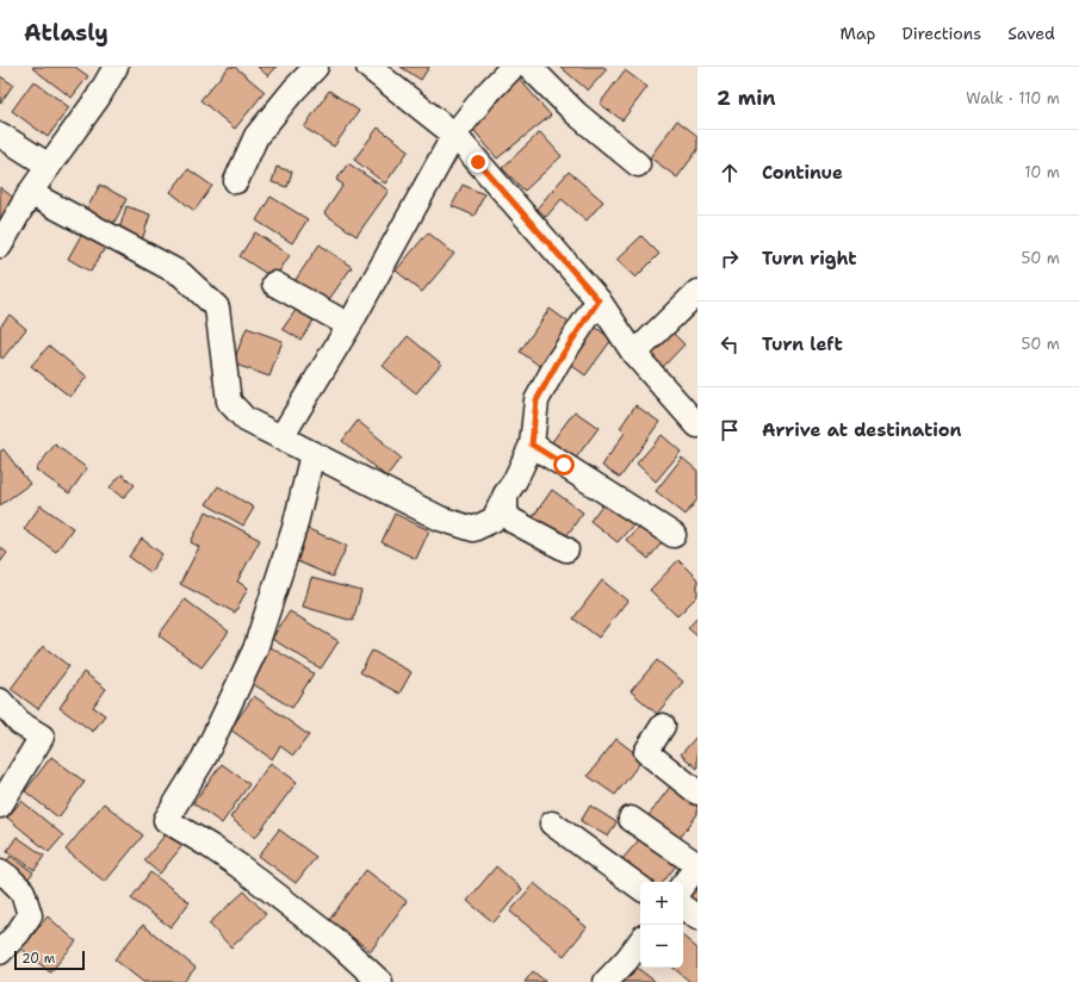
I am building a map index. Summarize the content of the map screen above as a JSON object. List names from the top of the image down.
{
  "scale_bar": "20 m",
  "page": {
    "header": "Atlasly",
    "nav": ["Map", "Directions", "Saved"],
    "heading": ["2 min", "Walk · 110 m"],
    "list": [
      ["Continue", "10 m"],
      ["Turn right", "50 m"],
      ["Turn left", "50 m"],
      "Arrive at destination"
    ],
    "map_buttons": ["+", "−"],
    "scale": "20 m"
  }
}
